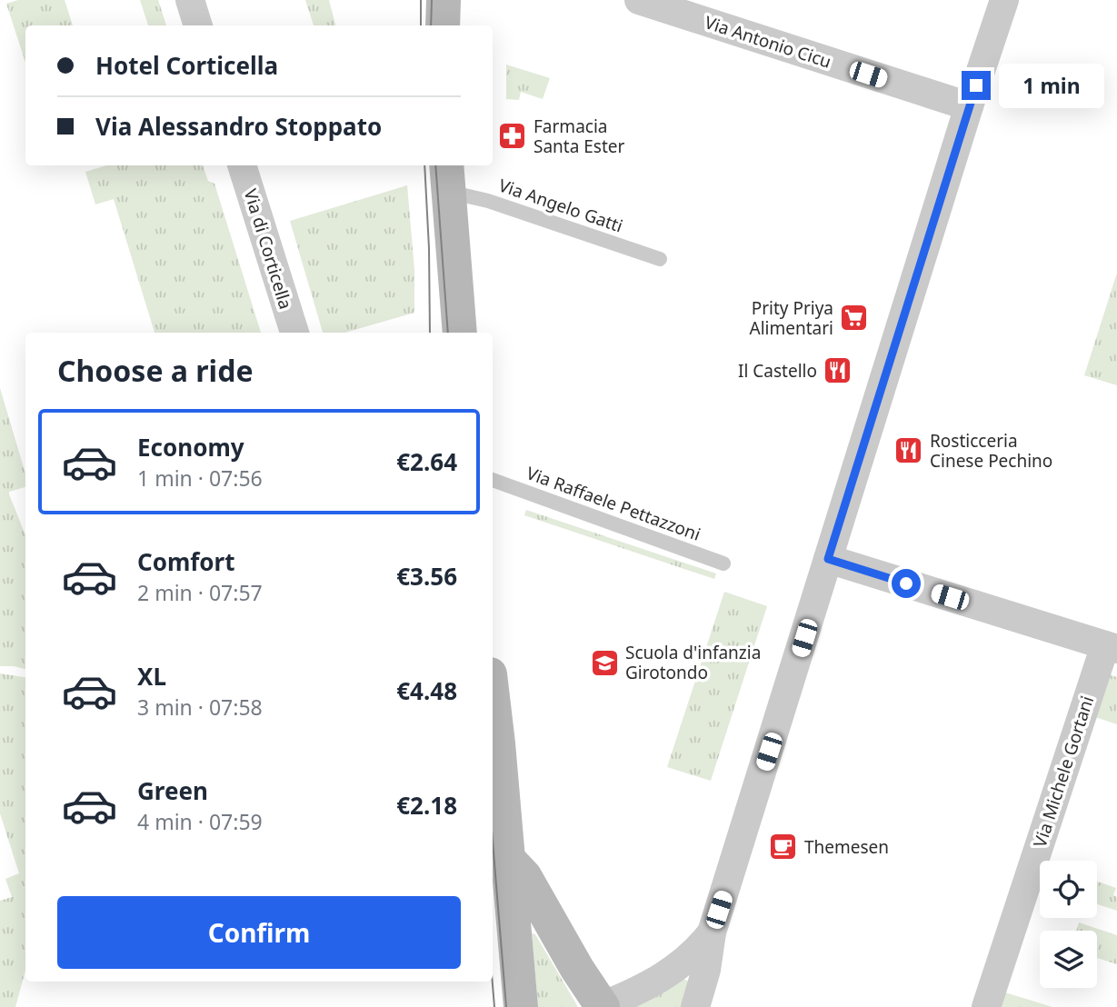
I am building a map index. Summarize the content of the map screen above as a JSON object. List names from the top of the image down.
{
  "streets": {
    "street": ["Via Antonio Cicu", "Via di Corticella", "Via Michele Gortani"],
    "lane": ["Via Angelo Gatti", "Via Raffaele Pettazzoni"]
  },
  "places": {
    "pharmacy": ["Farmacia Santa Ester"],
    "supermarket": ["Prity Priya Alimentari"],
    "restaurant": ["Il Castello", "Rosticceria Cinese Pechino"],
    "school or university": ["Scuola d'infanzia Girotondo"],
    "cafe": ["Themesen"]
  },
  "page": {
    "banner": ["Hotel Corticella", "Via Alessandro Stoppato"],
    "bubble": "1 min",
    "heading": "Choose a ride",
    "list": [
      {
        "name": "Economy",
        "note": "1 min · 07:56",
        "value": "€2.64"
      },
      {
        "name": "Comfort",
        "note": "2 min · 07:57",
        "value": "€3.56"
      },
      {
        "name": "XL",
        "note": "3 min · 07:58",
        "value": "€4.48"
      },
      {
        "name": "Green",
        "note": "4 min · 07:59",
        "value": "€2.18"
      }
    ],
    "buttons": "Confirm"
  }
}
